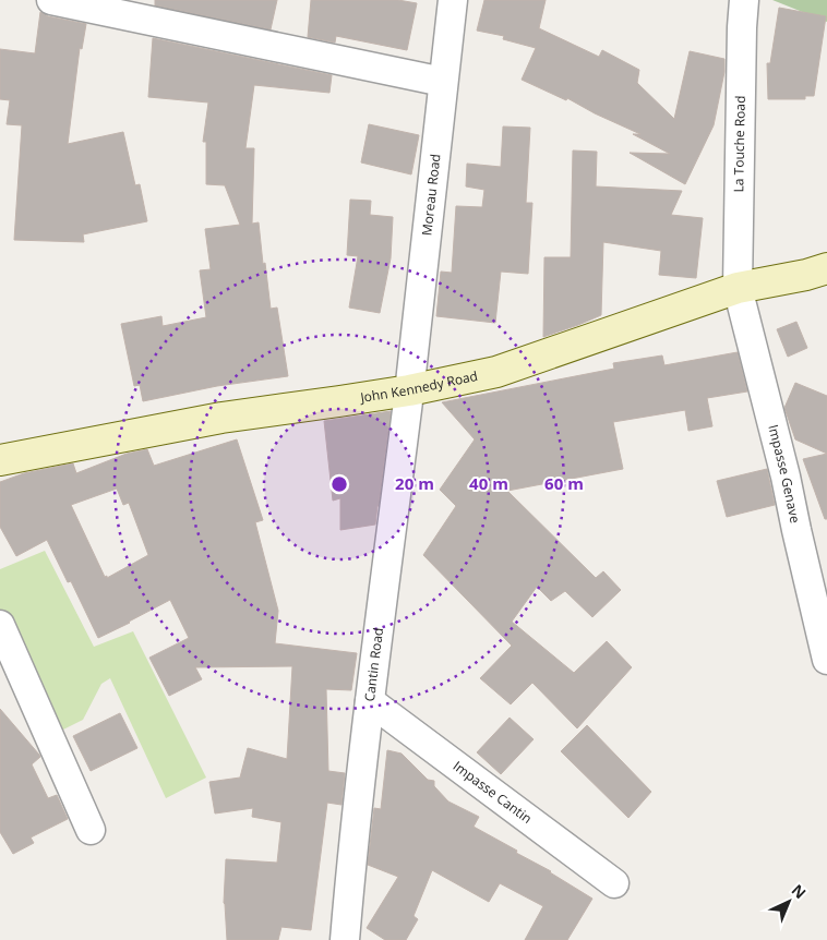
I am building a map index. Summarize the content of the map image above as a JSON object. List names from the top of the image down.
{
  "streets": {
    "main road": ["John Kennedy Road"],
    "street": [
      "La Touche Road",
      "Moreau Road",
      "Impasse Genave",
      "Cantin Road",
      "Impasse Cantin"
    ]
  },
  "crossings": [
    ["La Touche Road", "John Kennedy Road"],
    ["La Touche Road", "Impasse Genave"],
    ["Moreau Road", "John Kennedy Road"],
    ["Moreau Road", "Cantin Road"],
    ["John Kennedy Road", "Impasse Genave"],
    ["John Kennedy Road", "Cantin Road"],
    ["Cantin Road", "Impasse Cantin"]
  ],
  "north": "top right",
  "rings": ["20 m", "40 m", "60 m"]
}
